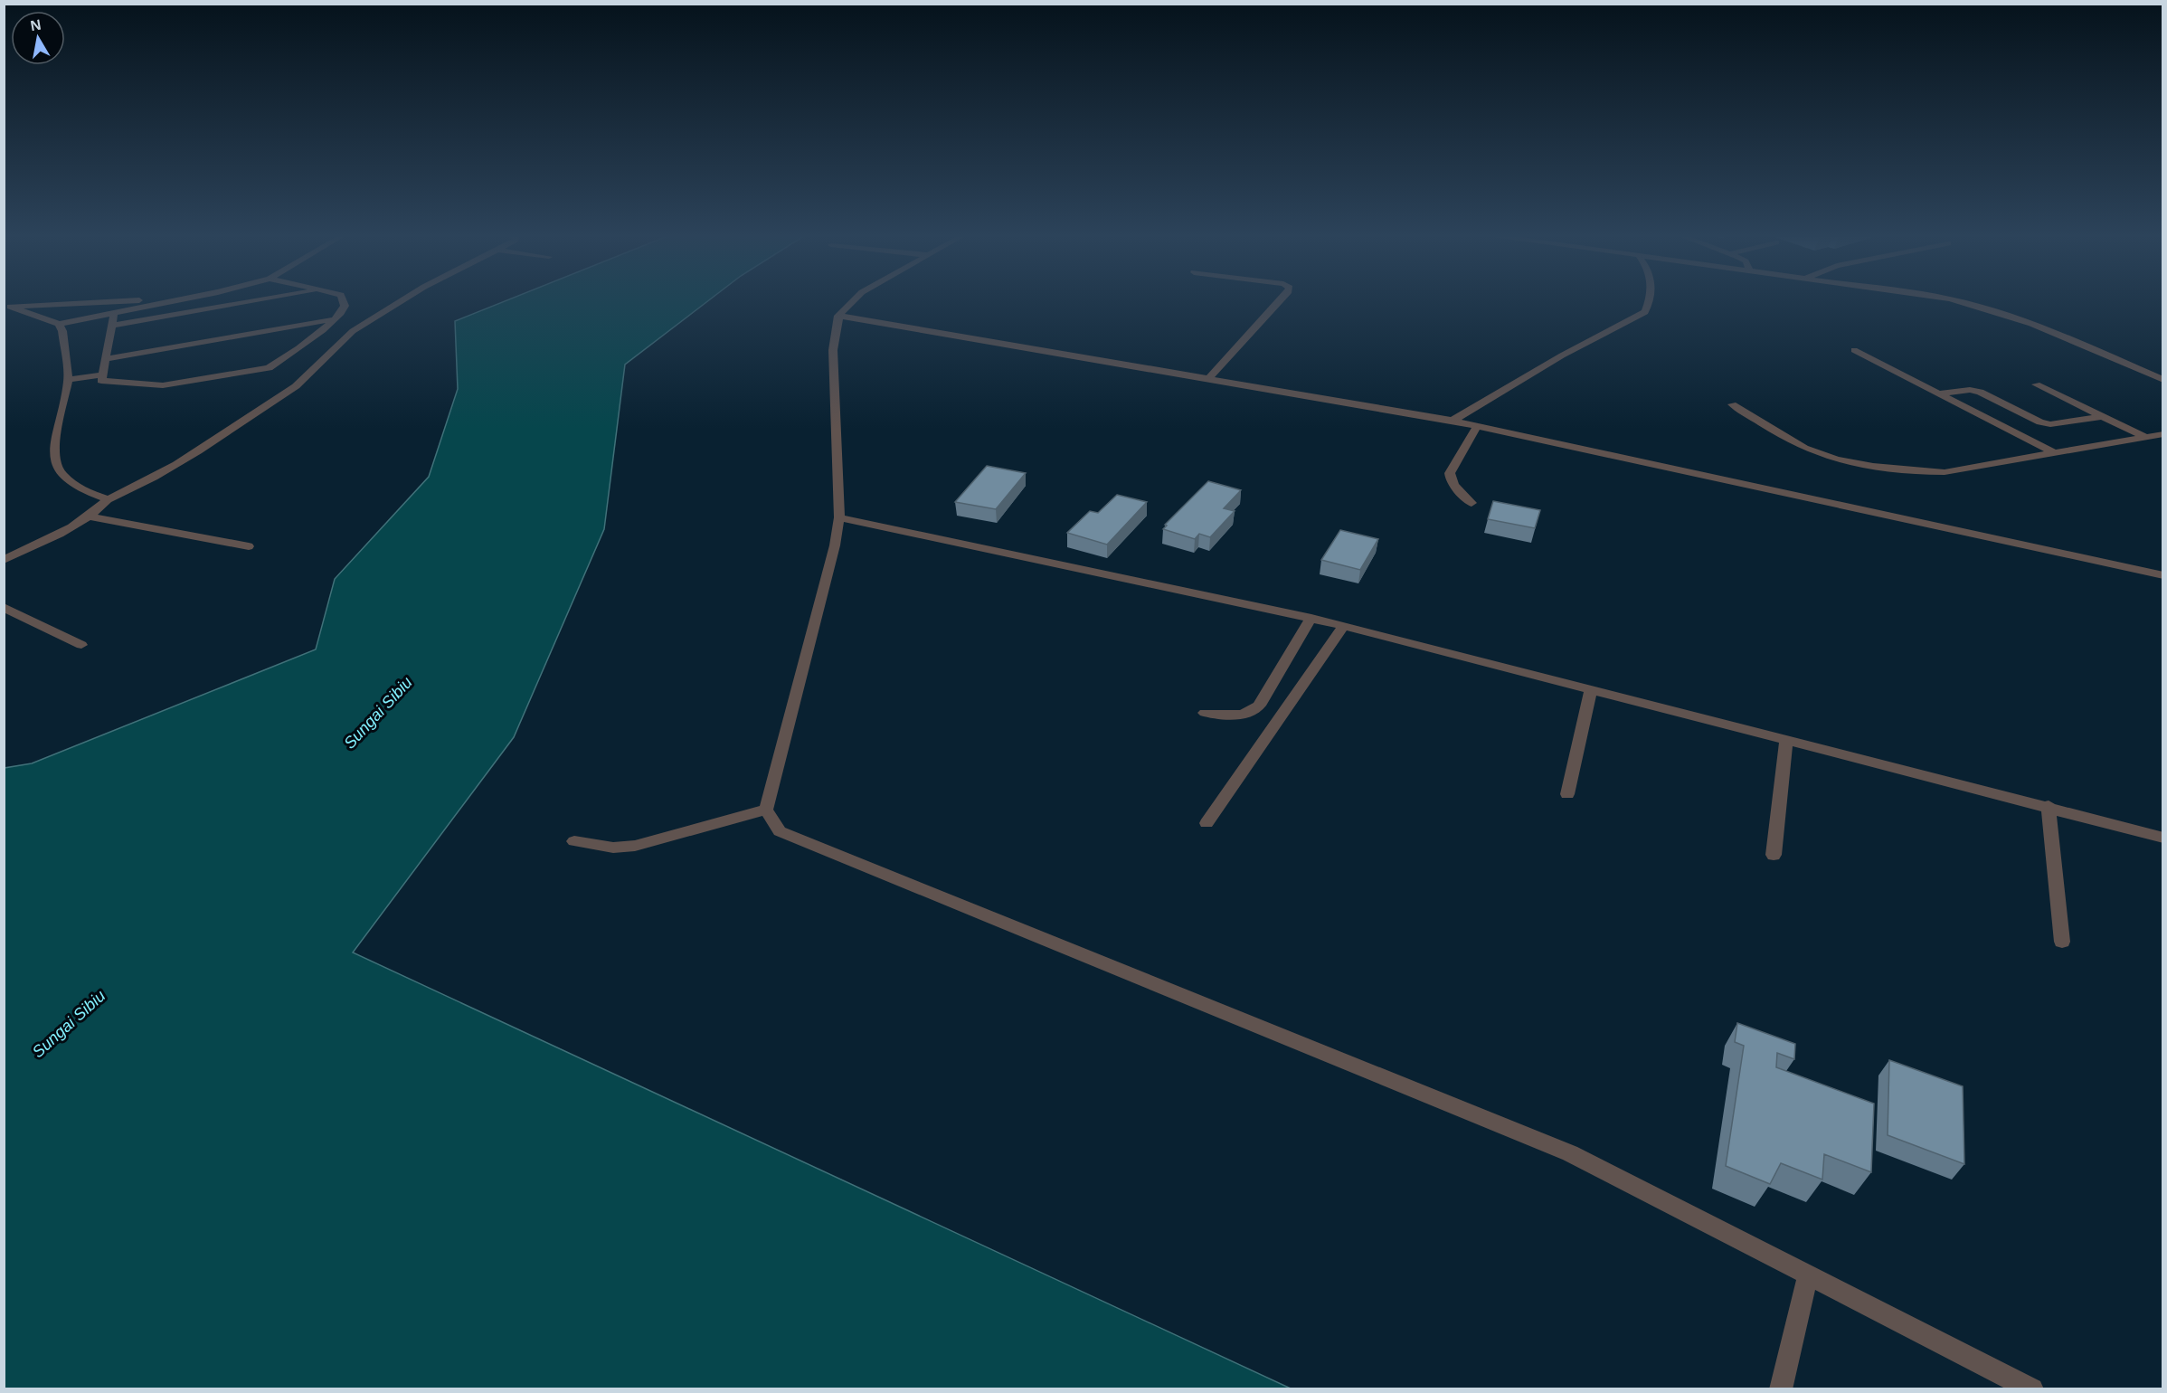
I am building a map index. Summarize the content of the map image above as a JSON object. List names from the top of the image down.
{
  "water": ["Sungai Sibiu"],
  "north": "top"
}
